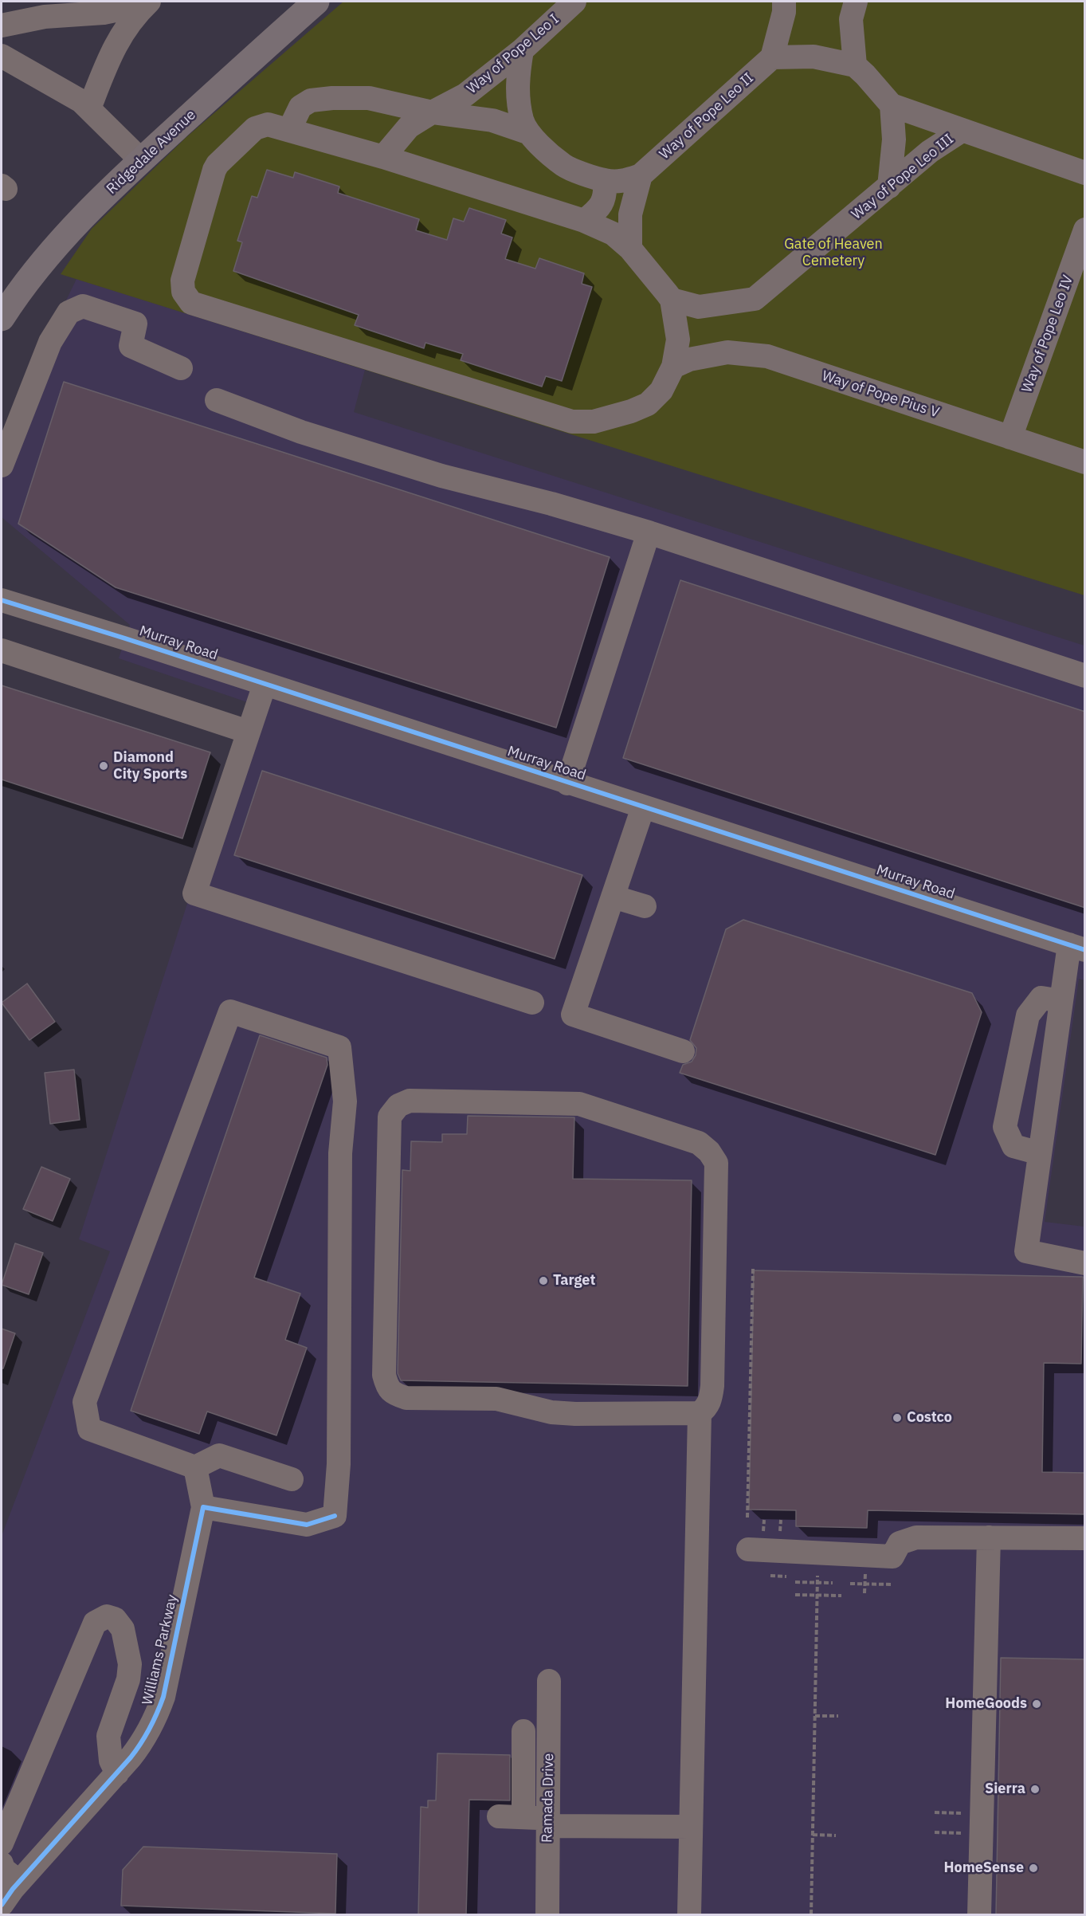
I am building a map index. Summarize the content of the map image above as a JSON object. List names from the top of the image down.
{
  "streets": {
    "main road": ["Ridgedale Avenue"],
    "street": [
      "Way of Pope Leo I",
      "Way of Pope Leo II",
      "Way of Pope Leo III",
      "Way of Pope Leo IV",
      "Way of Pope Pius V",
      "Murray Road",
      "Williams Parkway",
      "Ramada Drive"
    ]
  },
  "crossings": [
    ["Way of Pope Leo IV", "Way of Pope Pius V"]
  ],
  "parks": ["Gate of Heaven Cemetery"],
  "places": [
    "Diamond City Sports",
    "Target",
    "Costco",
    "HomeGoods",
    "Sierra",
    "HomeSense"
  ]
}
